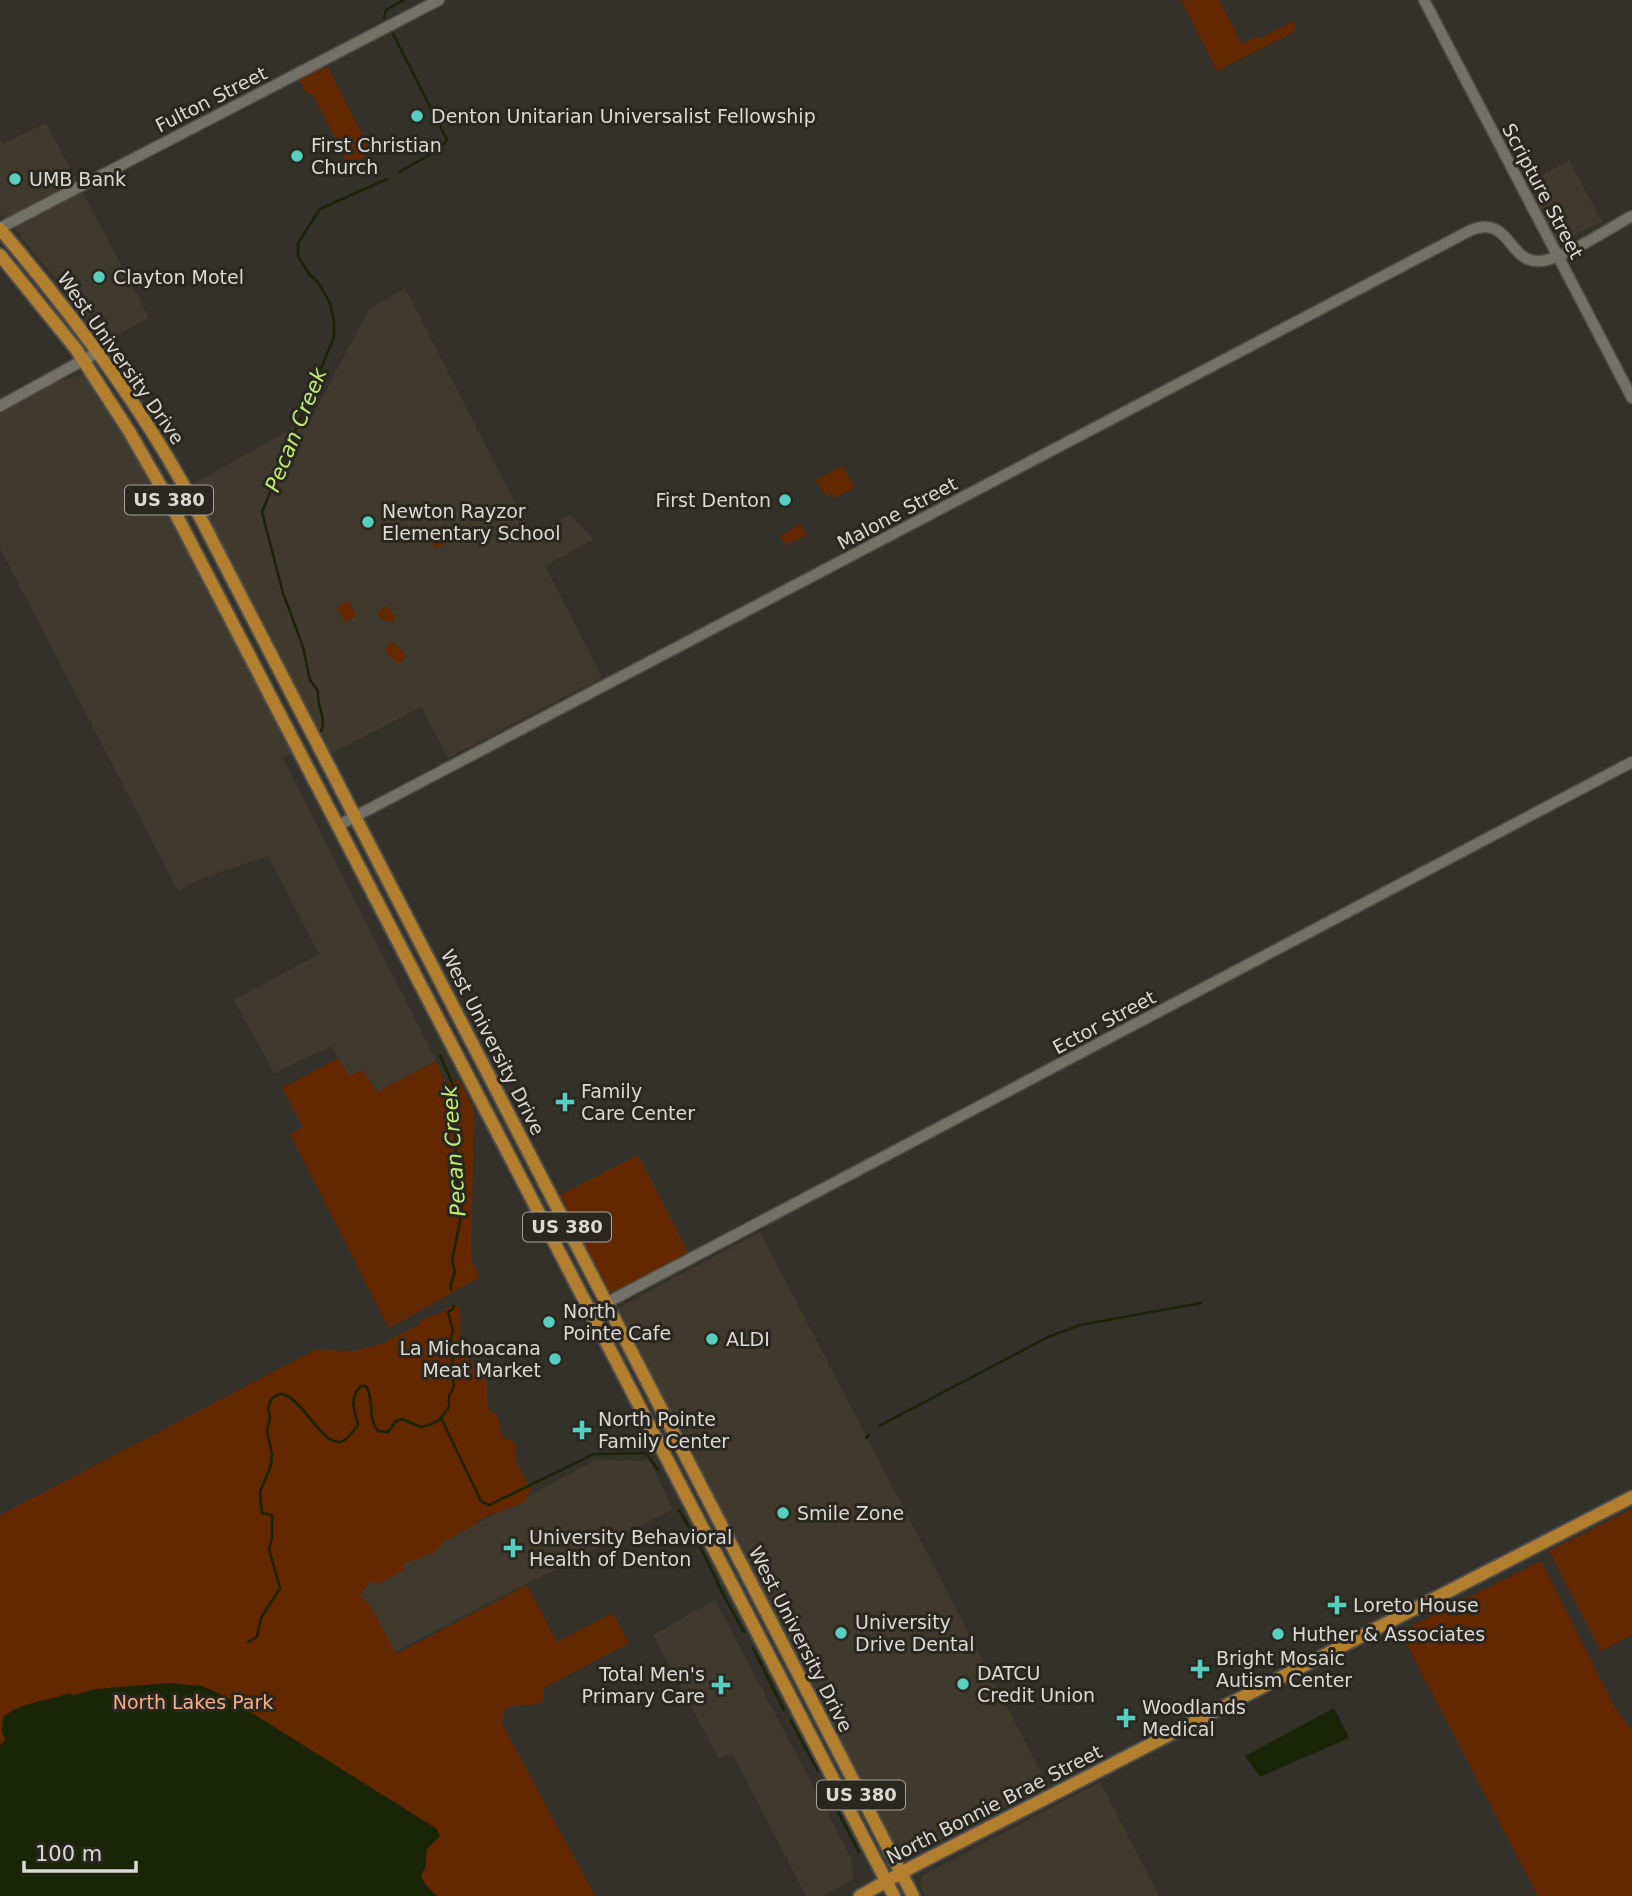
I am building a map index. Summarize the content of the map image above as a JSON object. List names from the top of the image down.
{
  "streets": {
    "main road": ["West University Drive", "US 380", "North Bonnie Brae Street"],
    "street": [
      "Fulton Street",
      "Scripture Street",
      "Malone Street",
      "Ector Street"
    ]
  },
  "crossings": [
    ["Fulton Street", "West University Drive"],
    ["Scripture Street", "Malone Street"],
    ["West University Drive", "Malone Street"],
    ["West University Drive", "Ector Street"],
    ["West University Drive", "North Bonnie Brae Street"]
  ],
  "water": ["Pecan Creek"],
  "parks": ["North Lakes Park"],
  "places": {
    "other": [
      "Denton Unitarian Universalist Fellowship",
      "First Christian Church",
      "UMB Bank",
      "Clayton Motel",
      "First Denton",
      "Newton Rayzor Elementary School",
      "North Pointe Cafe",
      "ALDI",
      "La Michoacana Meat Market",
      "Smile Zone",
      "University Drive Dental",
      "Huther & Associates",
      "DATCU Credit Union"
    ],
    "health": [
      "Family Care Center",
      "North Pointe Family Center",
      "University Behavioral Health of Denton",
      "Loreto House",
      "Bright Mosaic Autism Center",
      "Total Men's Primary Care",
      "Woodlands Medical"
    ]
  },
  "scale_bar": "100 m"
}
